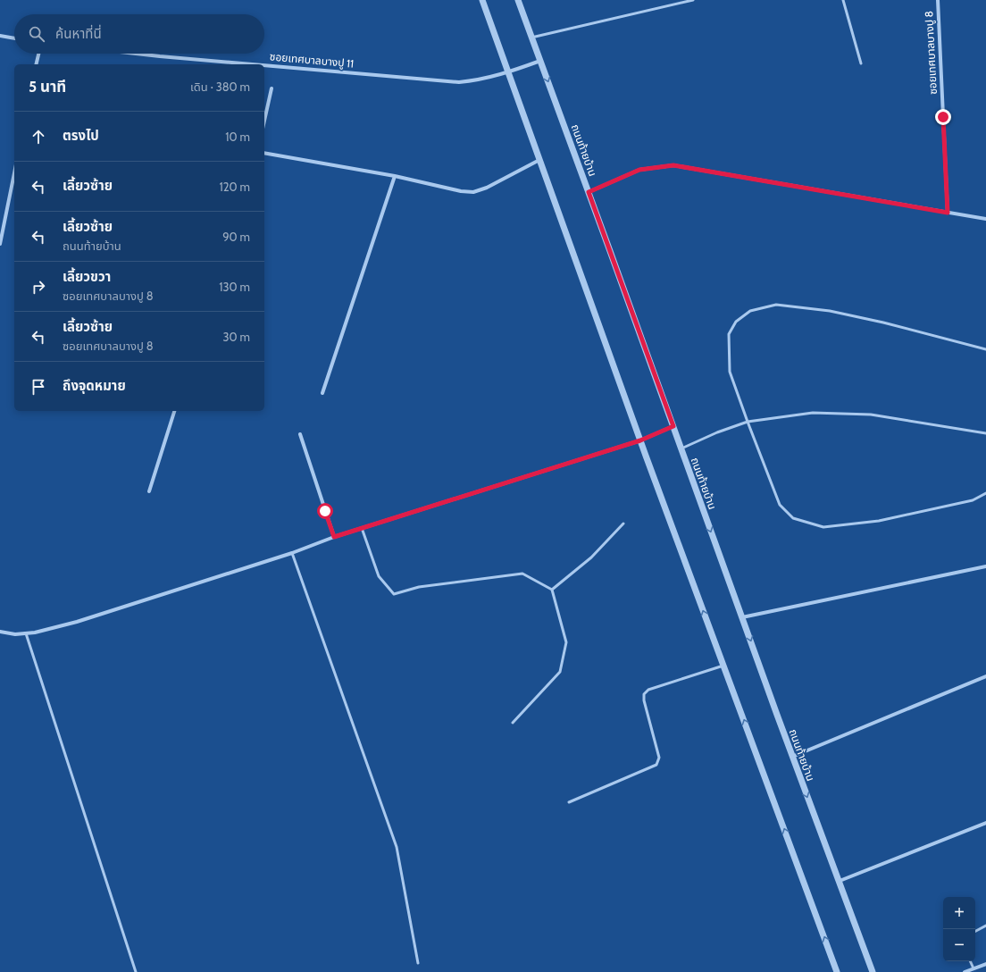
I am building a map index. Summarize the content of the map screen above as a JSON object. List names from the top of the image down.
{
  "streets": {
    "street": ["ซอยเทศบาลบางปู 8", "ซอยเทศบาลบางปู 11", "ถนนท้ายบ้าน"]
  },
  "crossings": [
    ["ซอยเทศบาลบางปู 11", "ถนนท้ายบ้าน"]
  ],
  "page": {
    "search": "ค้นหาที่นี่",
    "heading": ["5 นาที", "เดิน · 380 m"],
    "list": [
      ["ตรงไป", "10 m"],
      ["เลี้ยวซ้าย", "120 m"],
      ["เลี้ยวซ้าย", "ถนนท้ายบ้าน", "90 m"],
      ["เลี้ยวขวา", "ซอยเทศบาลบางปู 8", "130 m"],
      ["เลี้ยวซ้าย", "ซอยเทศบาลบางปู 8", "30 m"],
      "ถึงจุดหมาย"
    ],
    "map_buttons": ["+", "−"]
  }
}
